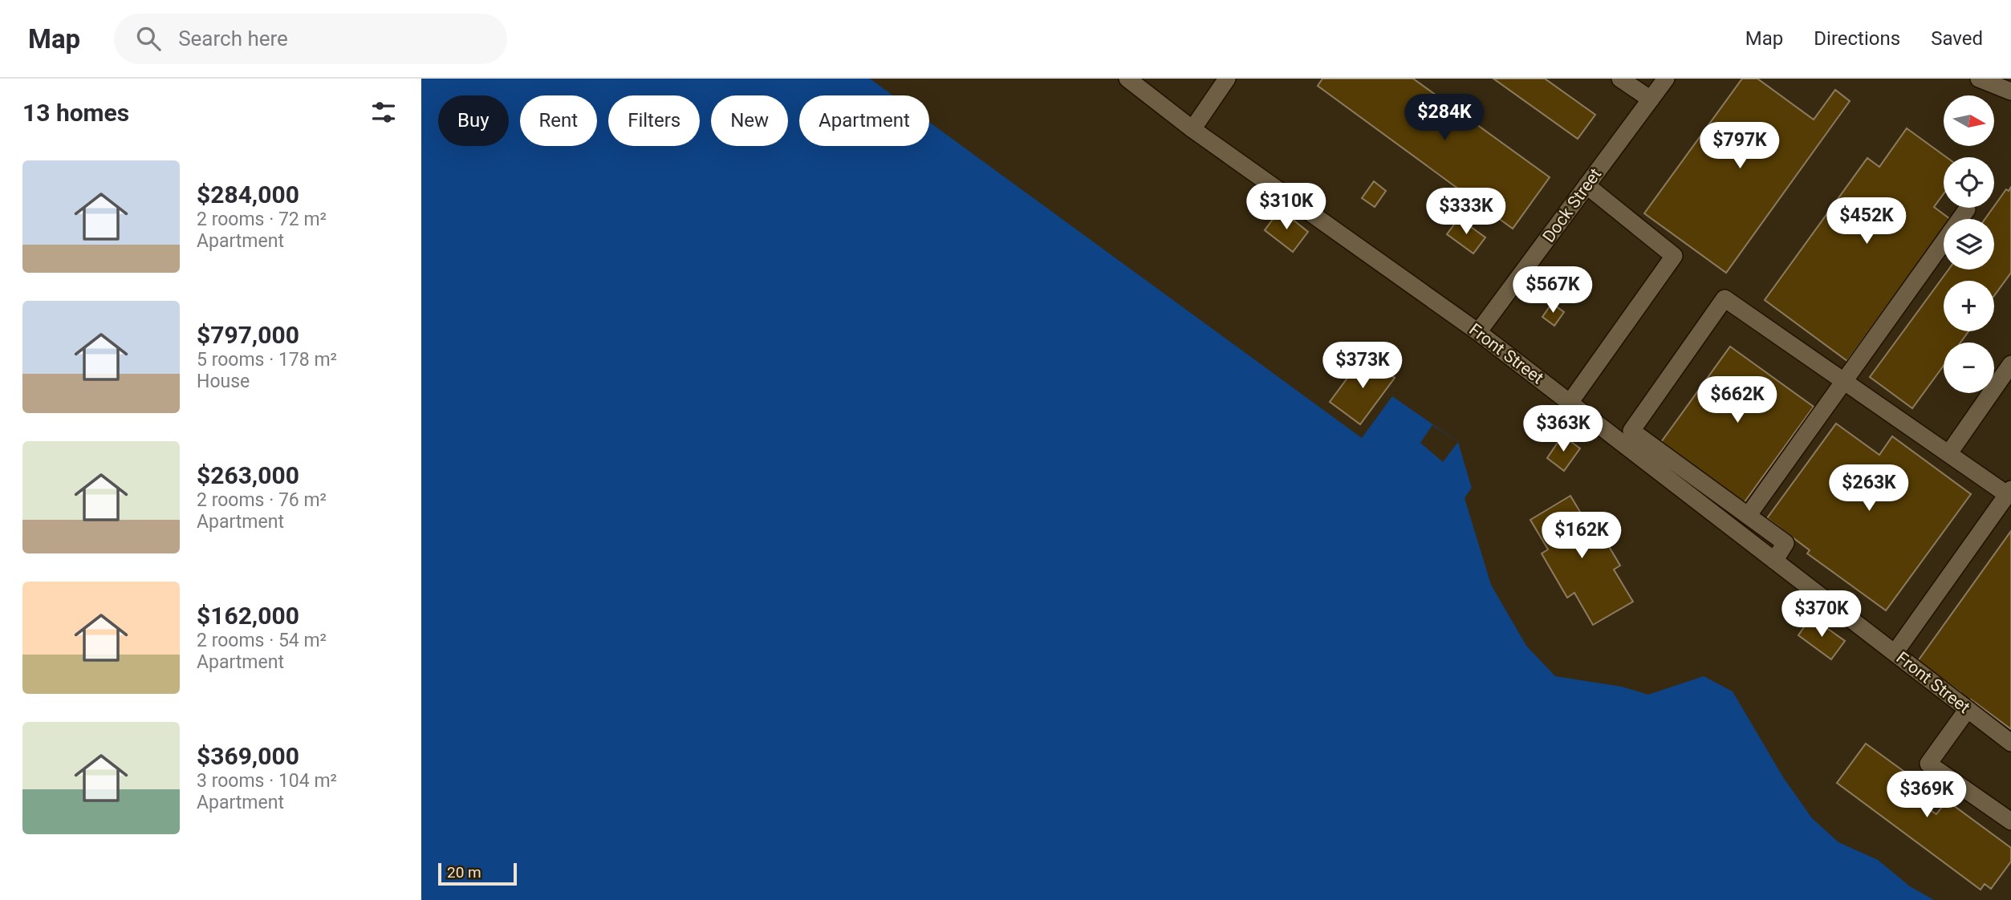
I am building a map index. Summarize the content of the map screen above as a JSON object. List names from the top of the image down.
{
  "streets": {
    "street": ["Dock Street", "Front Street"]
  },
  "crossings": [
    ["Dock Street", "Front Street"]
  ],
  "scale_bar": "20 m",
  "north": "right",
  "page": {
    "header": "Map",
    "search": "Search here",
    "nav": ["Map", "Directions", "Saved"],
    "heading": "13 homes",
    "price": [
      "$284K",
      "$797K",
      "$310K",
      "$333K",
      "$452K",
      "$567K",
      "$373K",
      "$662K",
      "$363K",
      "$263K",
      "$162K",
      "$370K",
      "$369K"
    ],
    "map_buttons": ["+", "−"],
    "chip": [
      "Buy",
      "Rent",
      "Filters",
      "New",
      "Apartment"
    ],
    "list": [
      {
        "name": "$284,000",
        "note": "2 rooms · 72 m² · Apartment"
      },
      {
        "name": "$797,000",
        "note": "5 rooms · 178 m² · House"
      },
      {
        "name": "$263,000",
        "note": "2 rooms · 76 m² · Apartment"
      },
      {
        "name": "$162,000",
        "note": "2 rooms · 54 m² · Apartment"
      },
      {
        "name": "$369,000",
        "note": "3 rooms · 104 m² · Apartment"
      }
    ],
    "scale": "20 m"
  }
}
